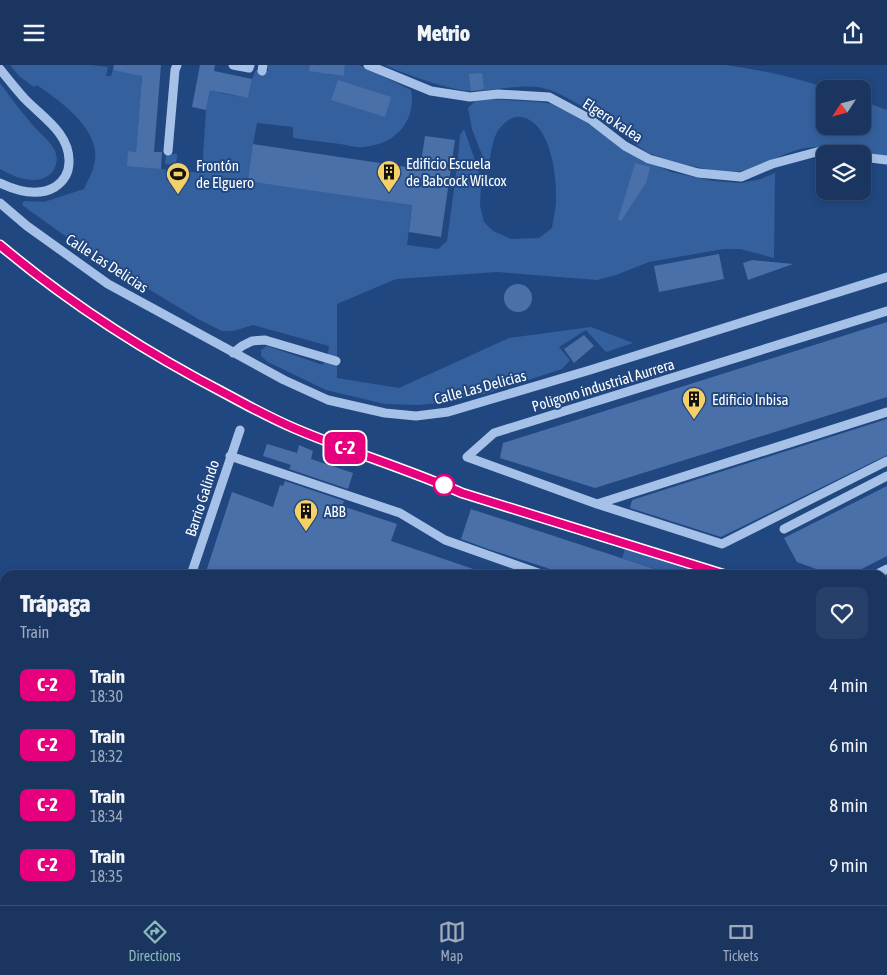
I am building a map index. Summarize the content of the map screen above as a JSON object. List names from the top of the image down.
{
  "streets": {
    "street": [
      "Elgero kalea",
      "Calle Las Delicias",
      "Poligono industrial Aurrera",
      "Barrio Galindo"
    ]
  },
  "places": {
    "building": ["Edificio Escuela de Babcock Wilcox", "Edificio Inbisa", "ABB"],
    "sports": ["Frontón de Elguero"]
  },
  "north": "bottom left",
  "page": {
    "header": "Metrio",
    "on_map": "C-2",
    "heading": ["Trápaga", "Train"],
    "list": [
      {
        "mark": "C-2",
        "name": "Train",
        "note": "18:30",
        "value": "4 min"
      },
      {
        "mark": "C-2",
        "name": "Train",
        "note": "18:32",
        "value": "6 min"
      },
      {
        "mark": "C-2",
        "name": "Train",
        "note": "18:34",
        "value": "8 min"
      },
      {
        "mark": "C-2",
        "name": "Train",
        "note": "18:35",
        "value": "9 min"
      }
    ],
    "tabs": ["Directions", "Map", "Tickets"]
  }
}
